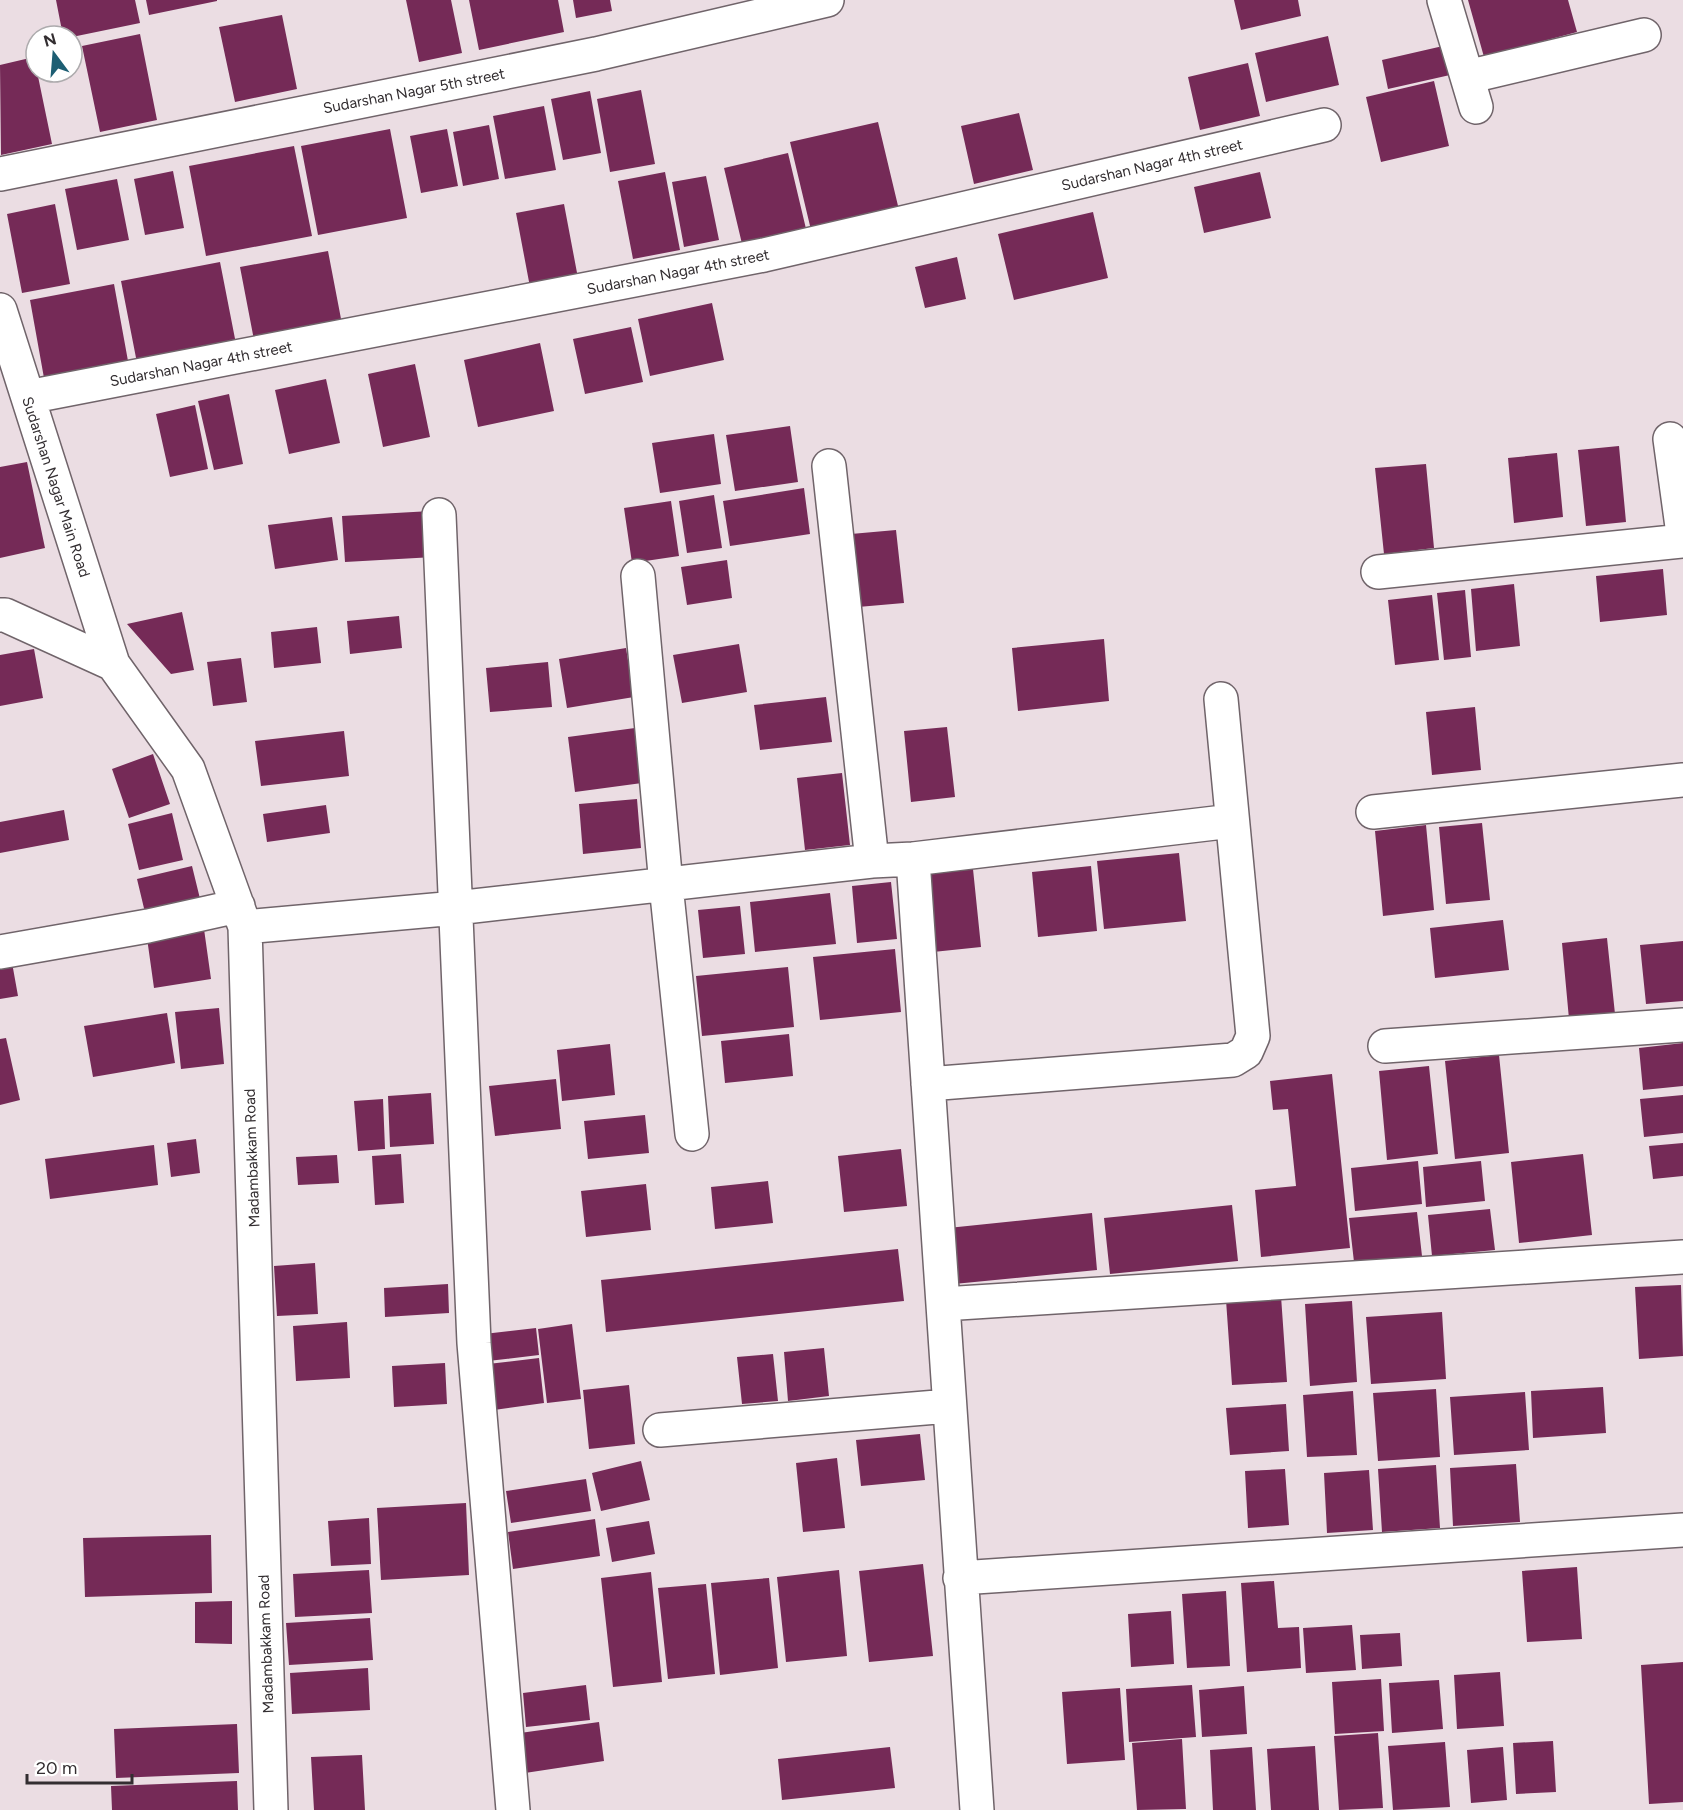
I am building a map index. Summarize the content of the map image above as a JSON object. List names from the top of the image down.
{
  "streets": {
    "street": [
      "Sudarshan Nagar 5th street",
      "Sudarshan Nagar 4th street",
      "Sudarshan Nagar Main Road",
      "Madambakkam Road"
    ]
  },
  "crossings": [
    ["Sudarshan Nagar 4th street", "Sudarshan Nagar Main Road"],
    ["Sudarshan Nagar Main Road", "Madambakkam Road"]
  ],
  "scale_bar": "20 m",
  "north": "top"
}
